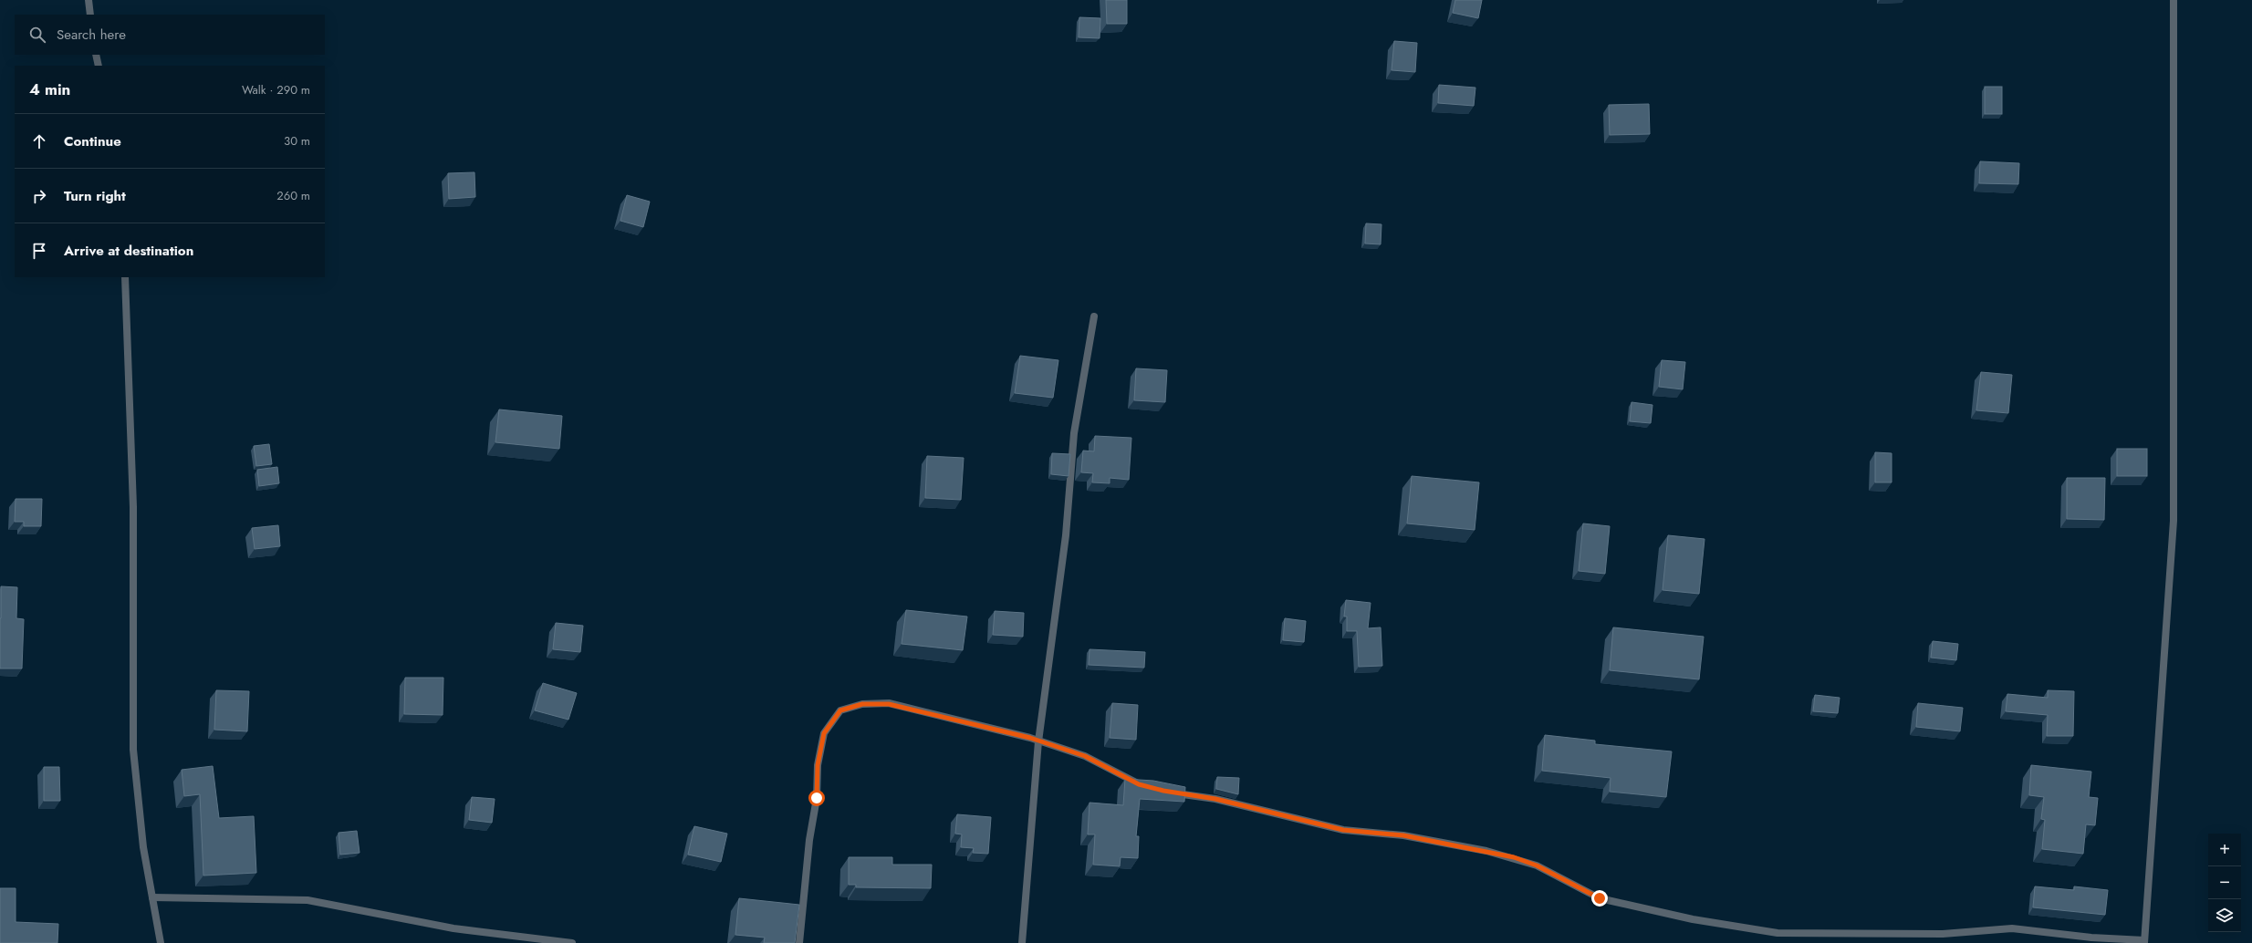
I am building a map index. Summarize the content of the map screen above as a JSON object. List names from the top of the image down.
{
  "page": {
    "search": "Search here",
    "heading": ["4 min", "Walk · 290 m"],
    "list": [
      ["Continue", "30 m"],
      ["Turn right", "260 m"],
      "Arrive at destination"
    ],
    "map_buttons": ["+", "−"]
  }
}
